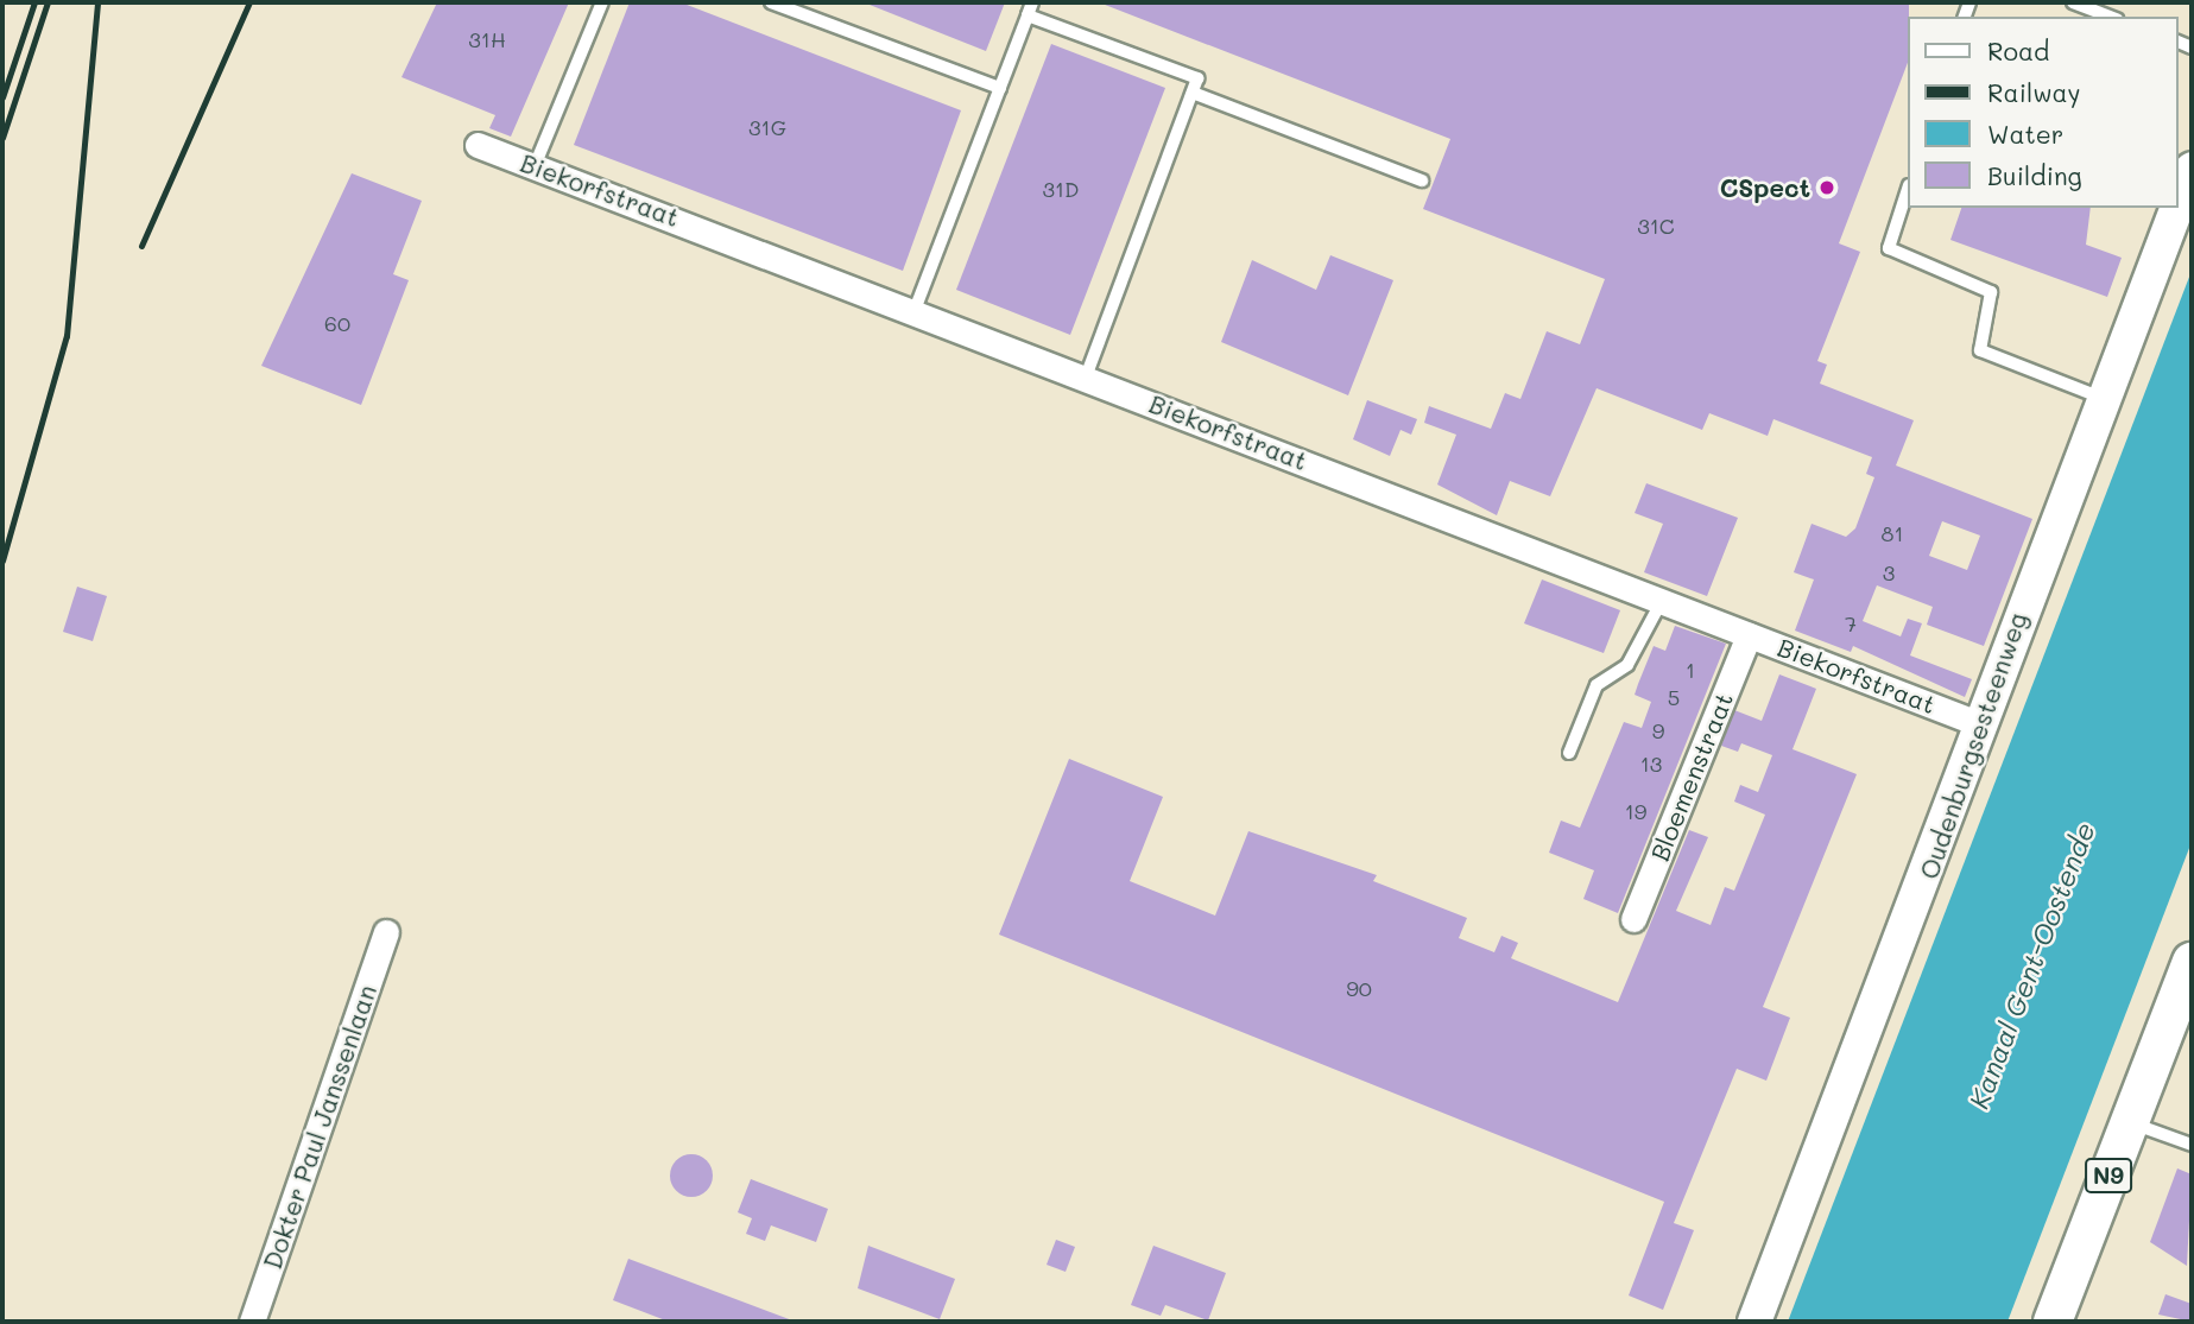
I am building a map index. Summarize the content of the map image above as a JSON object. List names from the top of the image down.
{
  "streets": {
    "main road": ["N9"],
    "street": [
      "Biekorfstraat",
      "Oudenburgsesteenweg",
      "Bloemenstraat",
      "Dokter Paul Janssenlaan"
    ]
  },
  "crossings": [
    ["Biekorfstraat", "Oudenburgsesteenweg"],
    ["Biekorfstraat", "Bloemenstraat"]
  ],
  "water": ["Kanaal Gent-Oostende"],
  "places": ["CSpect"],
  "house_numbers": [
    "31H",
    "31G",
    "31D",
    "31C",
    "60",
    "81",
    "3",
    "7",
    "1",
    "5",
    "9",
    "13",
    "19",
    "90"
  ],
  "legend": [
    "Road",
    "Railway",
    "Water",
    "Building"
  ]
}
